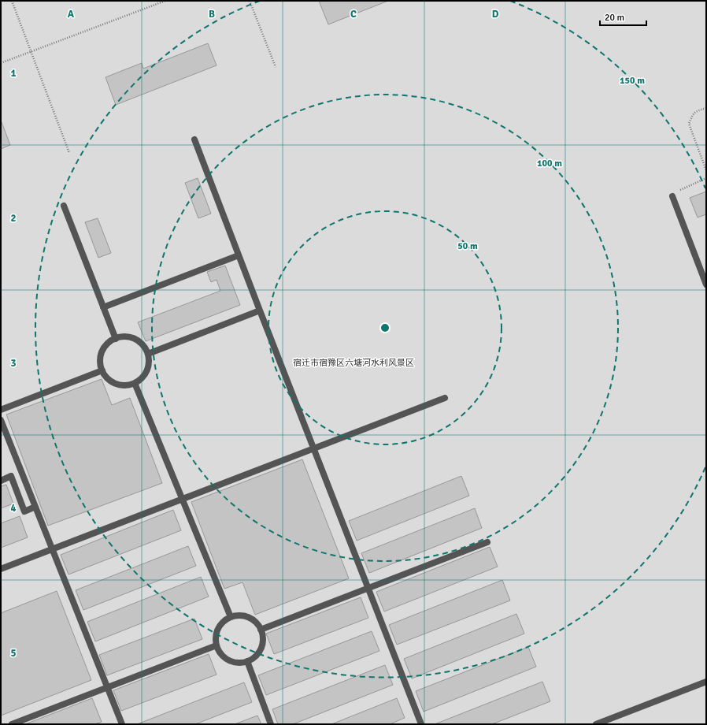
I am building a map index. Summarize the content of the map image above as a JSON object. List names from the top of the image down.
{
  "parks": ["宿迁市宿豫区六塘河水利风景区"],
  "scale_bar": "20 m",
  "grid": {
    "columns": [
      "A",
      "B",
      "C",
      "D"
    ],
    "rows": [
      "1",
      "2",
      "3",
      "4",
      "5"
    ]
  },
  "rings": ["150 m", "100 m", "50 m"]
}
